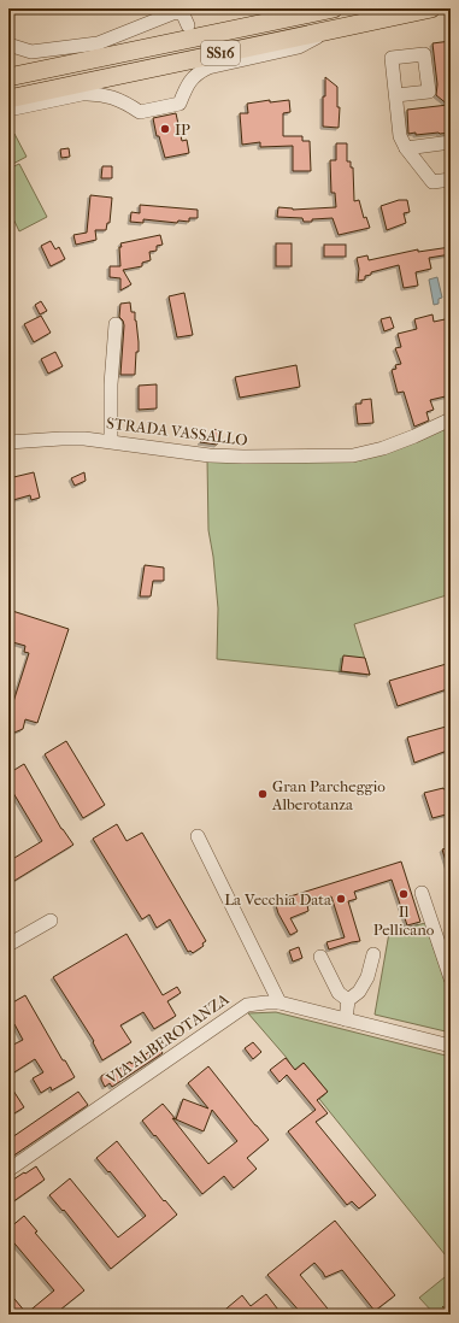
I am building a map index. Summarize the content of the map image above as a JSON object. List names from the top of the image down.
{
  "streets": {
    "highway": ["SS16"],
    "street": ["STRADA VASSALLO", "VIA ALBEROTANZA"]
  },
  "places": [
    "IP",
    "Gran Parcheggio Alberotanza",
    "Il Pellicano",
    "La Vecchia Data"
  ]
}
